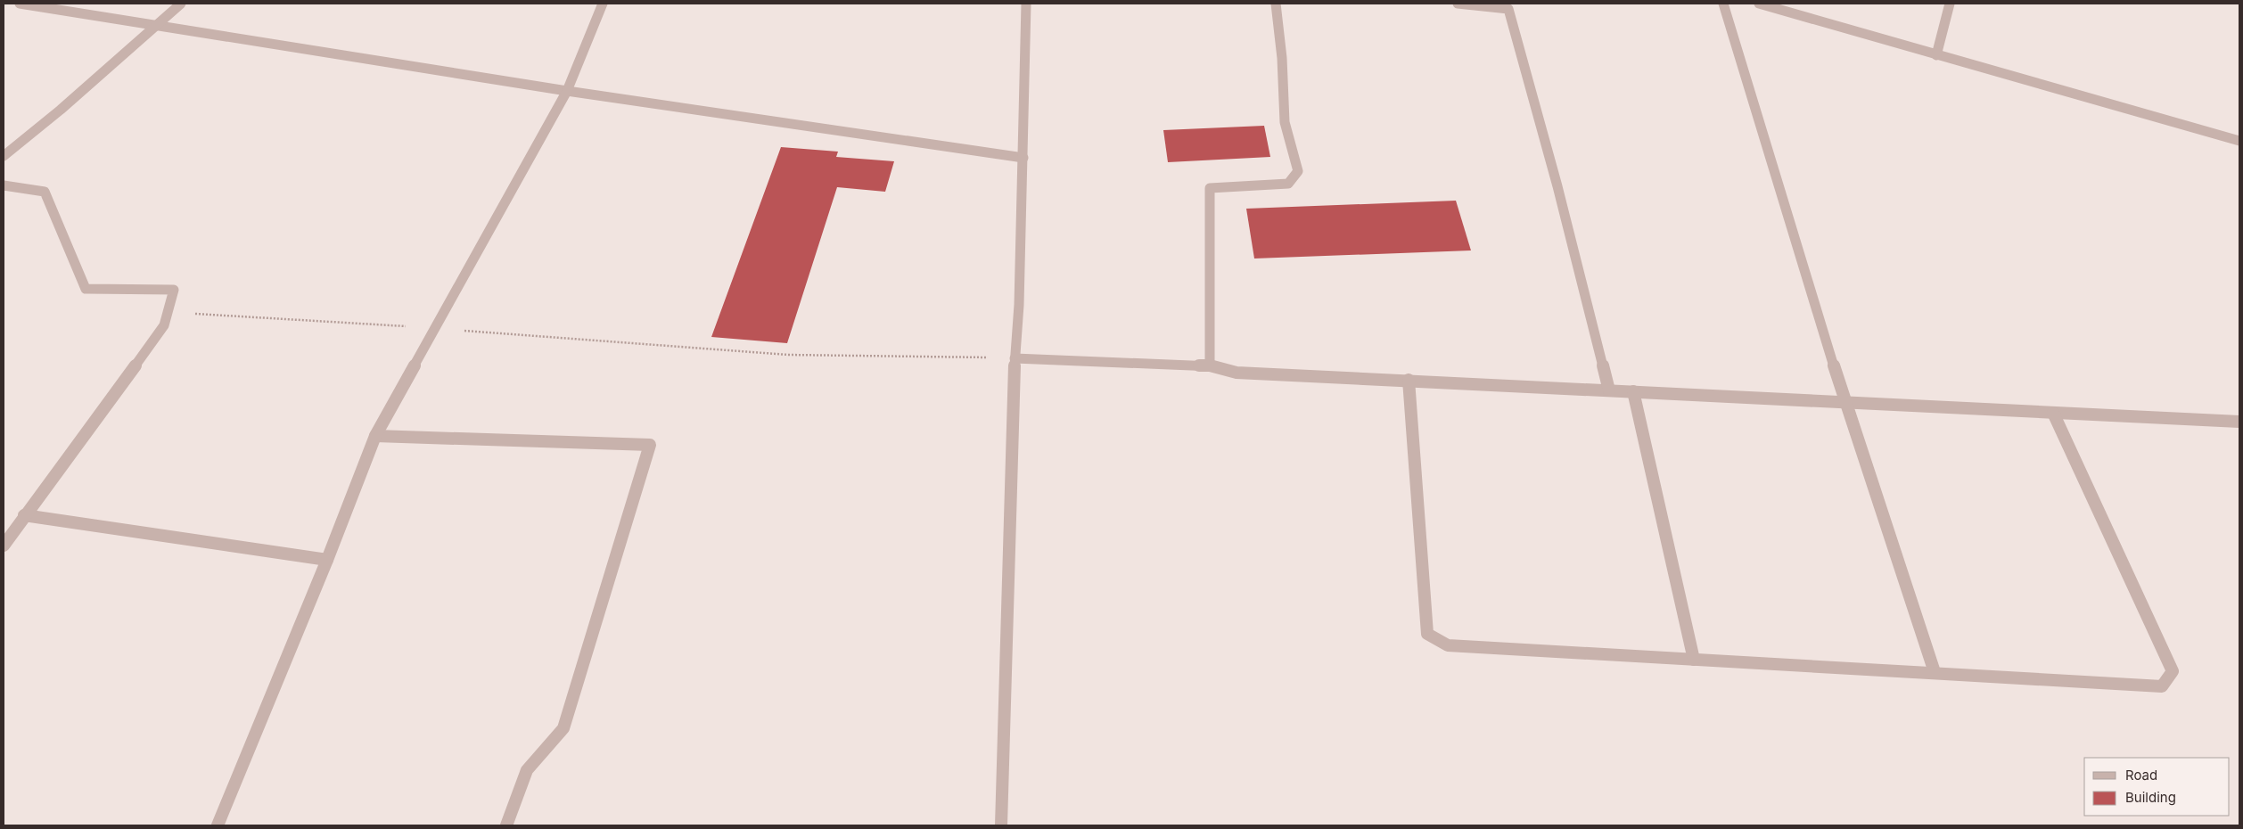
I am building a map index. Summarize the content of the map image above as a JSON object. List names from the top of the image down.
{
  "legend": ["Road", "Building"]
}
